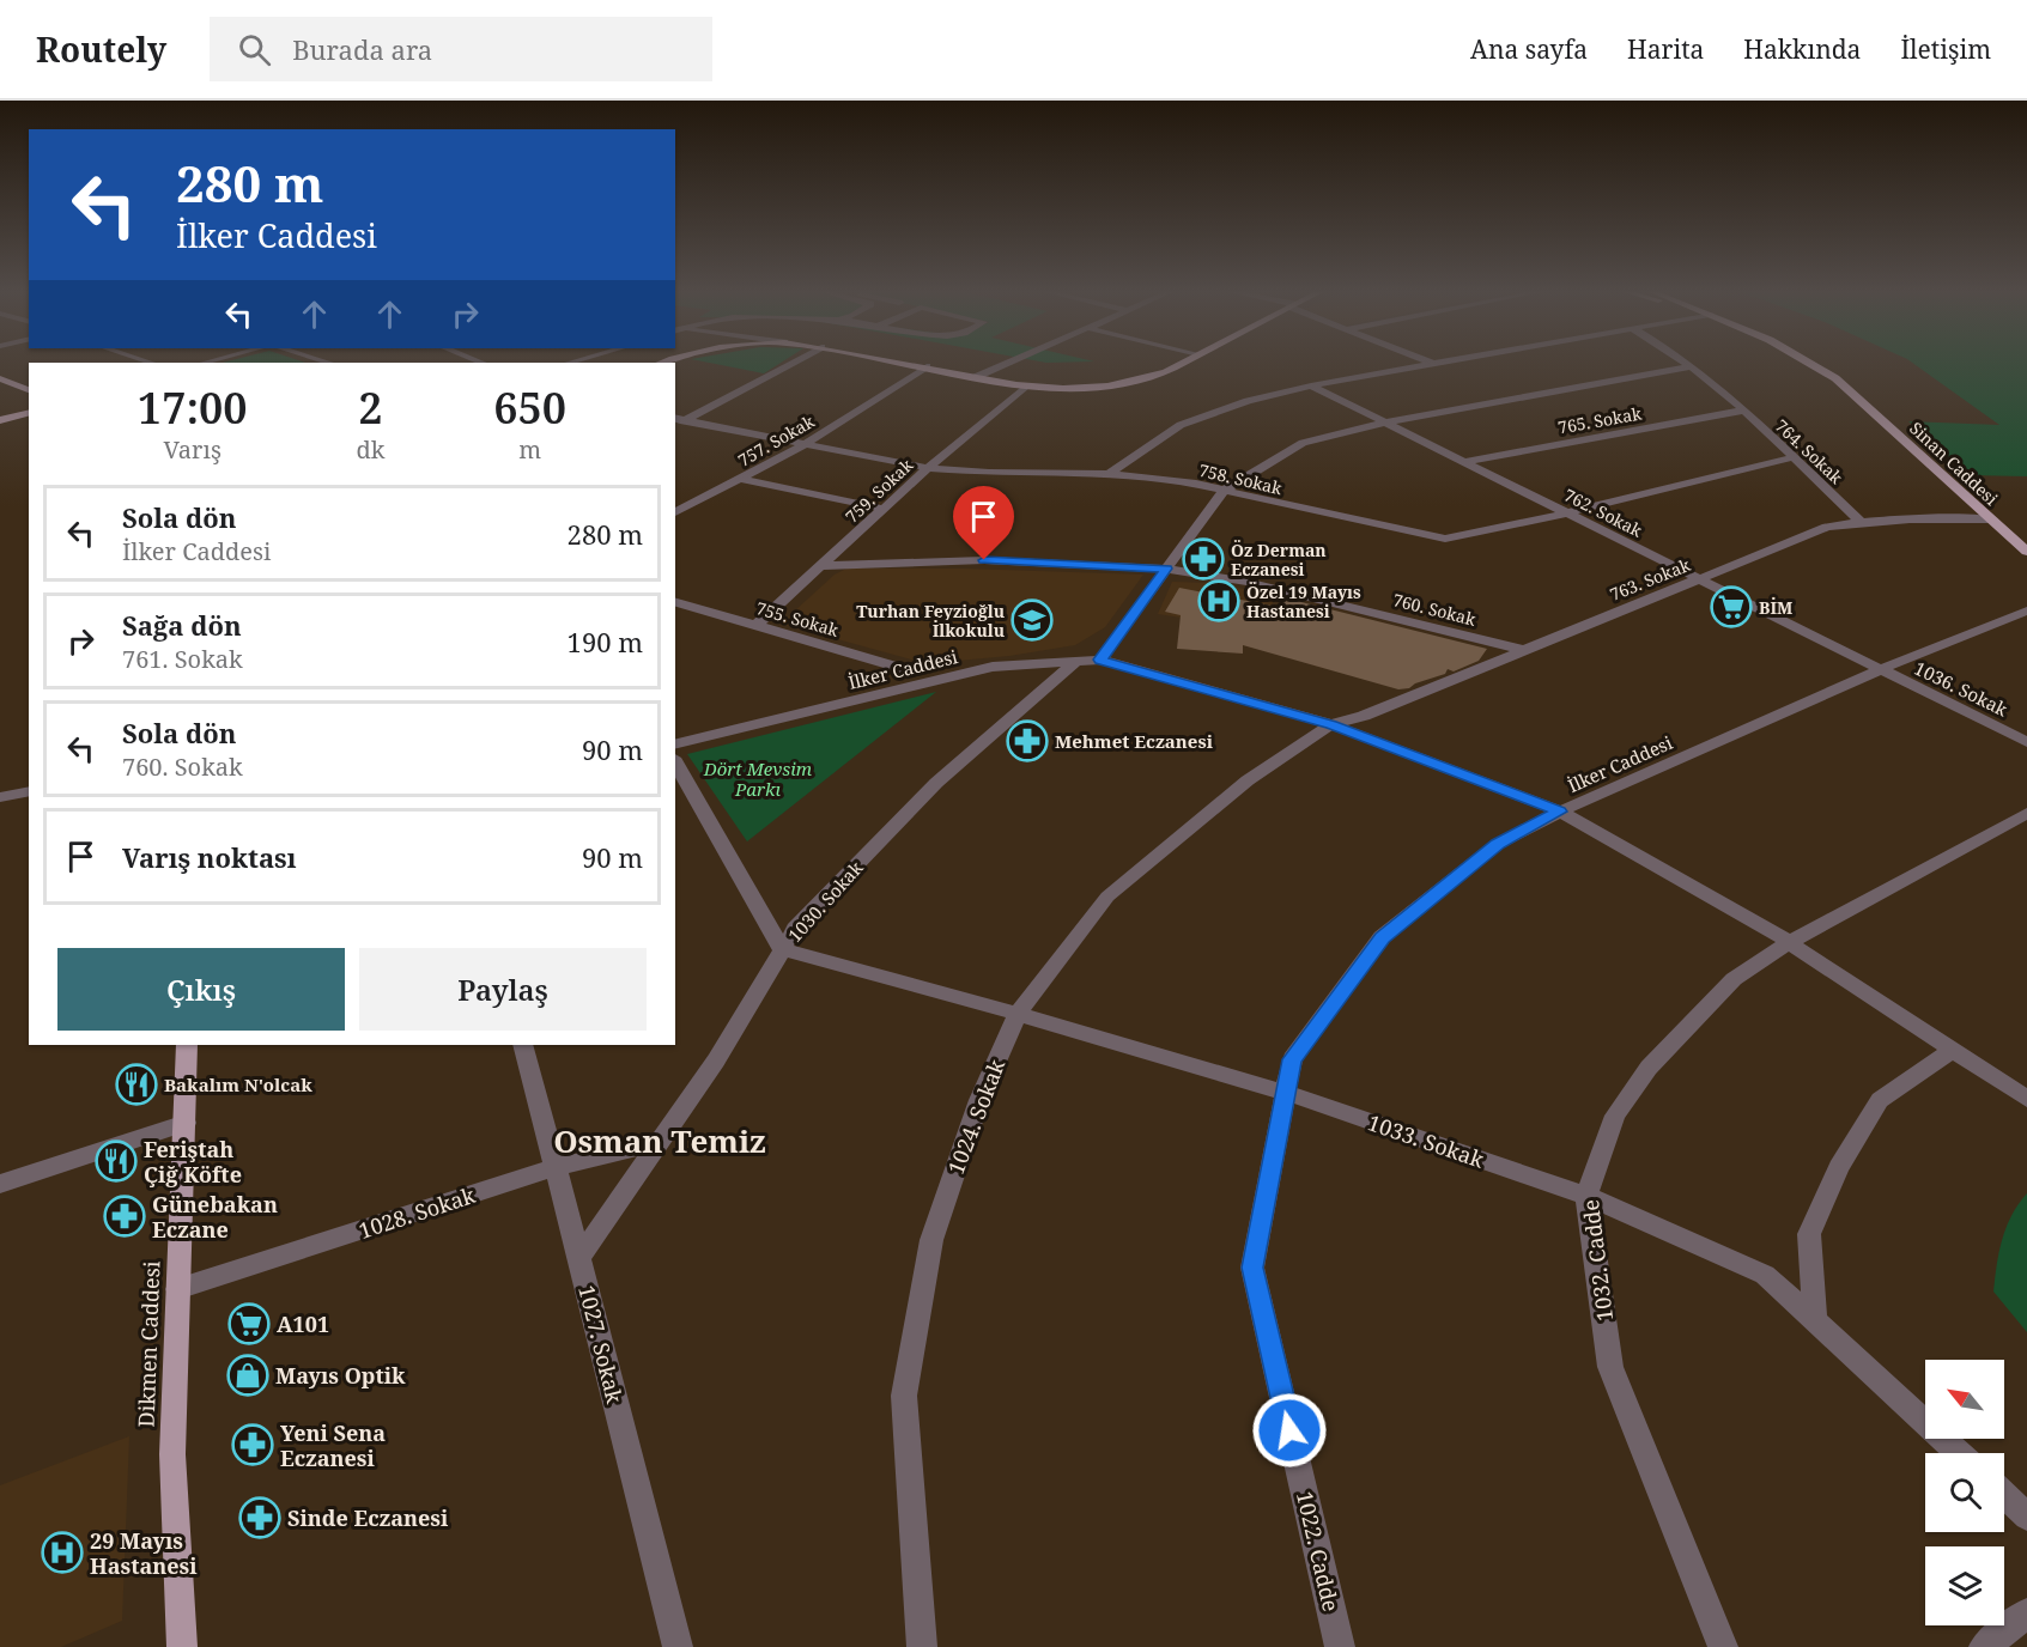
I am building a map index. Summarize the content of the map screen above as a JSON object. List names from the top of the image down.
{
  "streets": {
    "main road": ["Sinan Caddesi", "Dikmen Caddesi"],
    "street": [
      "765. Sokak",
      "757. Sokak",
      "764. Sokak",
      "758. Sokak",
      "759. Sokak",
      "762. Sokak",
      "763. Sokak",
      "760. Sokak",
      "755. Sokak",
      "İlker Caddesi",
      "1036. Sokak",
      "1030. Sokak",
      "1024. Sokak",
      "1033. Sokak",
      "1028. Sokak",
      "1032. Cadde",
      "1027. Sokak",
      "1022. Cadde"
    ]
  },
  "crossings": [
    ["765. Sokak", "764. Sokak"],
    ["765. Sokak", "762. Sokak"],
    ["757. Sokak", "758. Sokak"],
    ["764. Sokak", "758. Sokak"],
    ["764. Sokak", "763. Sokak"],
    ["Sinan Caddesi", "763. Sokak"],
    ["758. Sokak", "759. Sokak"],
    ["758. Sokak", "762. Sokak"],
    ["759. Sokak", "760. Sokak"],
    ["759. Sokak", "755. Sokak"],
    ["762. Sokak", "763. Sokak"],
    ["762. Sokak", "İlker Caddesi"],
    ["762. Sokak", "1036. Sokak"],
    ["763. Sokak", "760. Sokak"],
    ["763. Sokak", "İlker Caddesi"],
    ["763. Sokak", "1024. Sokak"],
    ["İlker Caddesi", "1036. Sokak"],
    ["İlker Caddesi", "1030. Sokak"],
    ["İlker Caddesi", "1024. Sokak"],
    ["İlker Caddesi", "1022. Cadde"],
    ["1030. Sokak", "1033. Sokak"],
    ["1030. Sokak", "1028. Sokak"],
    ["1030. Sokak", "1027. Sokak"],
    ["1024. Sokak", "1033. Sokak"],
    ["1033. Sokak", "1032. Cadde"],
    ["1033. Sokak", "1022. Cadde"],
    ["1028. Sokak", "Dikmen Caddesi"],
    ["1028. Sokak", "1027. Sokak"]
  ],
  "districts": ["Osman Temiz"],
  "parks": ["Dört Mevsim Parkı"],
  "places": {
    "pharmacy": [
      "Öz Derman Eczanesi",
      "Mehmet Eczanesi",
      "Günebakan Eczane",
      "Yeni Sena Eczanesi",
      "Sinde Eczanesi"
    ],
    "hospital": ["Özel 19 Mayıs Hastanesi", "29 Mayıs Hastanesi"],
    "supermarket": ["BİM", "A101"],
    "school or university": ["Turhan Feyzioğlu İlkokulu"],
    "restaurant": ["Bakalım N'olcak", "Feriştah Çiğ Köfte"],
    "shop": ["Mayıs Optik"]
  },
  "north": "top left",
  "page": {
    "header": "Routely",
    "search": "Burada ara",
    "nav": [
      "Ana sayfa",
      "Harita",
      "Hakkında",
      "İletişim"
    ],
    "turn": ["280 m", "İlker Caddesi"],
    "eta": [
      "17:00",
      "Varış",
      "2",
      "dk",
      "650",
      "m"
    ],
    "list": [
      {
        "name": "Sola dön",
        "note": "İlker Caddesi",
        "value": "280 m"
      },
      {
        "name": "Sağa dön",
        "note": "761. Sokak",
        "value": "190 m"
      },
      {
        "name": "Sola dön",
        "note": "760. Sokak",
        "value": "90 m"
      },
      {
        "name": "Varış noktası",
        "value": "90 m"
      }
    ],
    "buttons": ["Çıkış", "Paylaş"]
  }
}
